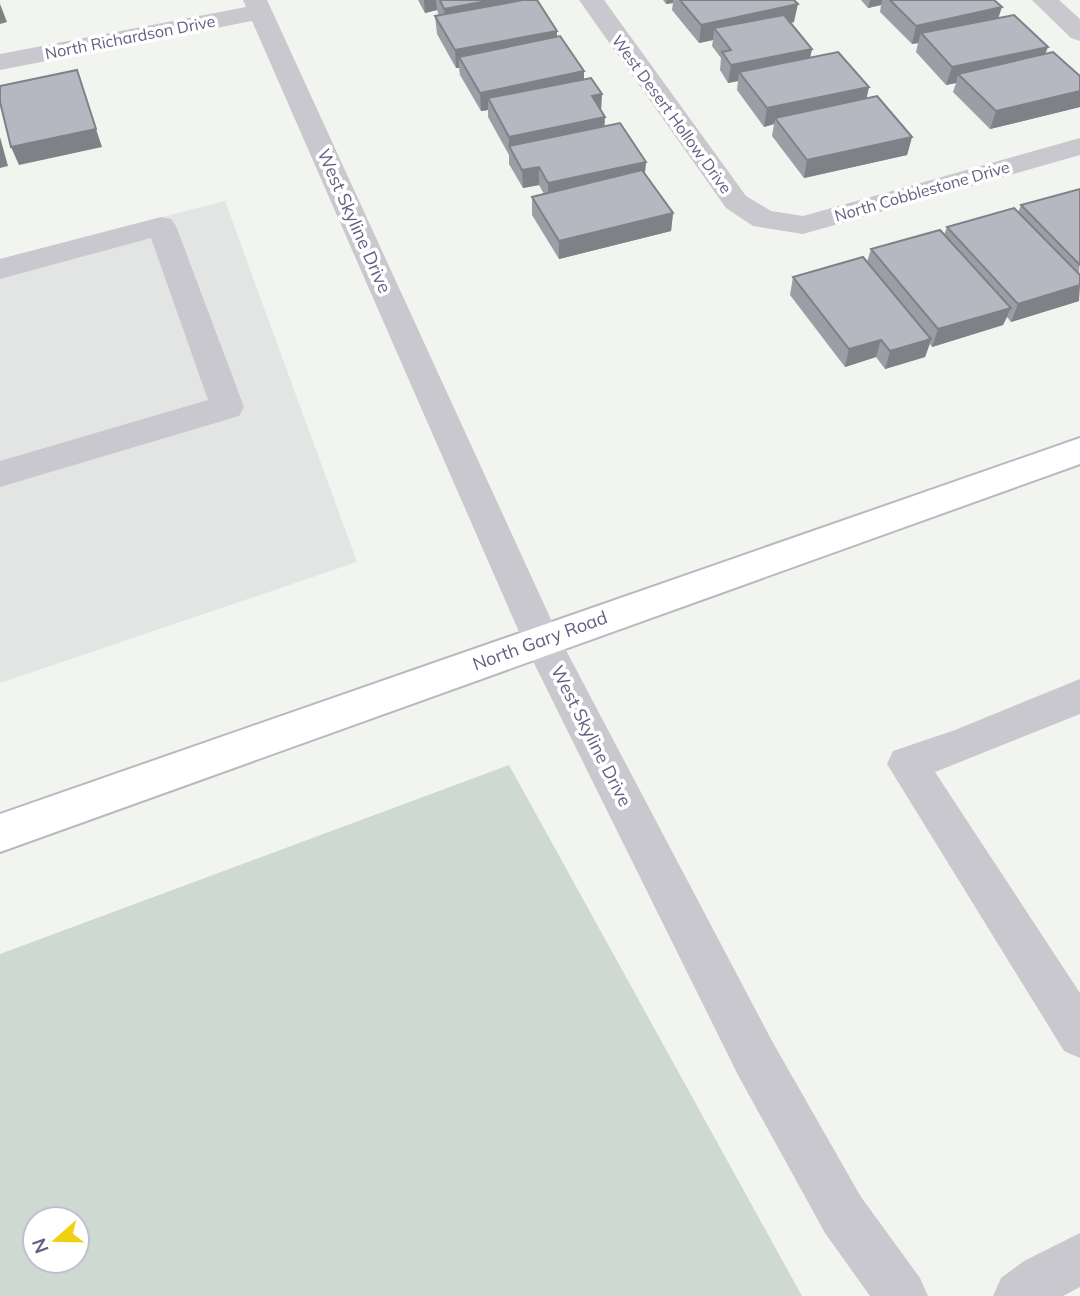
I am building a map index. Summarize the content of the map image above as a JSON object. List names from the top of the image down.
{
  "streets": {
    "main road": ["North Gary Road"],
    "street": [
      "North Richardson Drive",
      "West Desert Hollow Drive",
      "North Cobblestone Drive",
      "West Skyline Drive"
    ]
  },
  "crossings": [
    ["North Richardson Drive", "West Skyline Drive"],
    ["West Desert Hollow Drive", "North Cobblestone Drive"],
    ["West Skyline Drive", "North Gary Road"]
  ],
  "north": "left"
}
